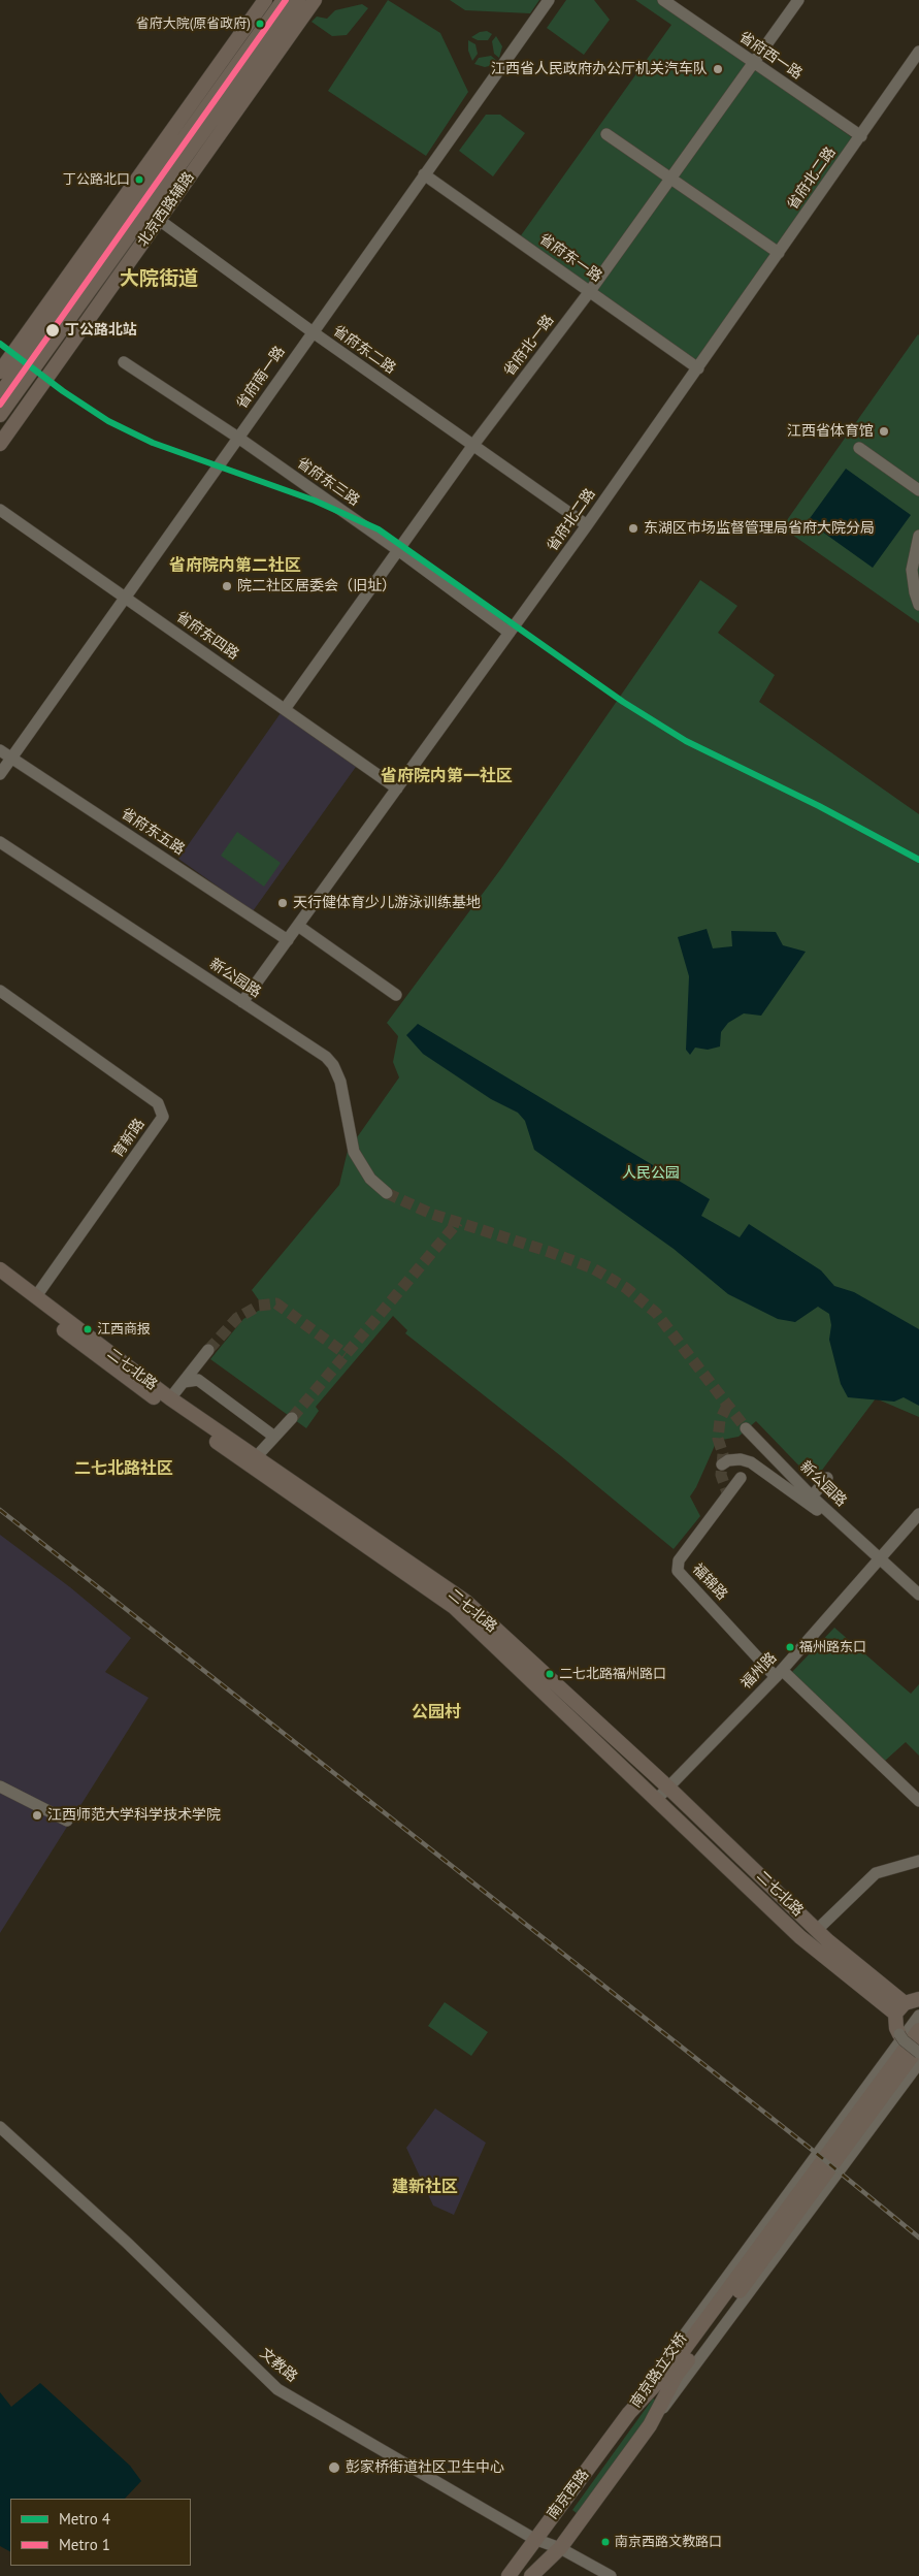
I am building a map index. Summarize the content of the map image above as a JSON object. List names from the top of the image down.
{
  "streets": {
    "main road": [
      "北京西路辅路",
      "二七北路",
      "南京路立交桥",
      "南京西路"
    ],
    "street": [
      "省府西一路",
      "省府北二路",
      "省府东一路",
      "省府北一路",
      "省府东二路",
      "省府南一路",
      "省府东三路",
      "省府东四路",
      "省府东五路",
      "新公园路",
      "育新路",
      "福锦路",
      "福州路",
      "文教路"
    ]
  },
  "crossings": [
    ["省府西一路", "省府北二路"],
    ["省府西一路", "省府北一路"],
    ["省府北二路", "省府东一路"],
    ["省府北二路", "省府东二路"],
    ["省府北二路", "省府东三路"],
    ["省府北二路", "省府东四路"],
    ["省府北二路", "省府东五路"],
    ["省府北二路", "新公园路"],
    ["北京西路辅路", "省府东二路"],
    ["省府东一路", "省府北一路"],
    ["省府东一路", "省府南一路"],
    ["省府北一路", "省府东二路"],
    ["省府北一路", "省府东三路"],
    ["省府北一路", "省府东四路"],
    ["省府东二路", "省府南一路"],
    ["省府南一路", "省府东三路"],
    ["省府南一路", "省府东四路"],
    ["省府南一路", "省府东五路"],
    ["新公园路", "福州路"],
    ["育新路", "二七北路"],
    ["二七北路", "福州路"],
    ["福锦路", "福州路"],
    ["文教路", "南京西路"],
    ["南京路立交桥", "南京西路"]
  ],
  "districts": [
    "大院街道",
    "省府院内第二社区",
    "省府院内第一社区",
    "二七北路社区",
    "公园村",
    "建新社区"
  ],
  "parks": ["人民公园"],
  "places": [
    "省府大院(原省政府)",
    "江西省人民政府办公厅机关汽车队",
    "丁公路北口",
    "丁公路北站",
    "江西省体育馆",
    "东湖区市场监督管理局省府大院分局",
    "院二社区居委会（旧址）",
    "天行健体育少儿游泳训练基地",
    "江西商报",
    "福州路东口",
    "二七北路福州路口",
    "江西师范大学科学技术学院",
    "彭家桥街道社区卫生中心",
    "南京西路文教路口"
  ],
  "lines": ["metro line 1", "metro line 4"],
  "legend": ["Metro 4", "Metro 1"]
}
